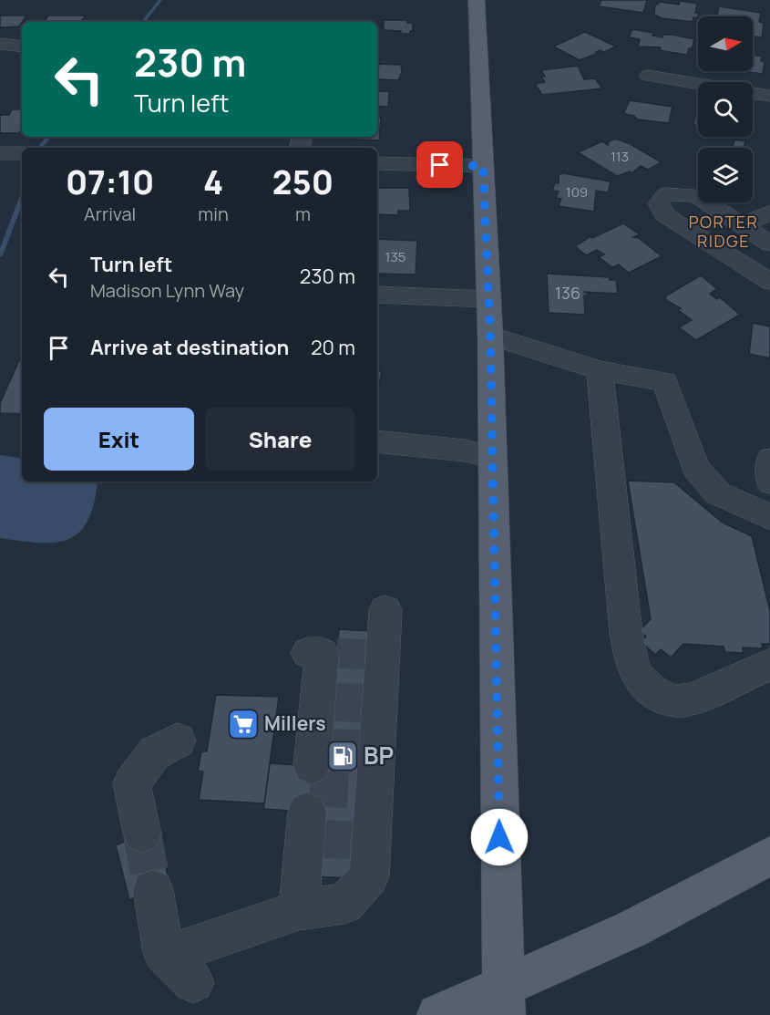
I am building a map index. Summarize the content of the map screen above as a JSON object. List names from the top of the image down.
{
  "districts": ["PORTER RIDGE"],
  "places": {
    "supermarket": ["Millers"],
    "fuel station": ["BP"]
  },
  "house_numbers": [
    "113",
    "109",
    "135",
    "136"
  ],
  "north": "right",
  "page": {
    "turn": ["230 m", "Turn left"],
    "eta": [
      "07:10",
      "Arrival",
      "4",
      "min",
      "250",
      "m"
    ],
    "list": [
      {
        "name": "Turn left",
        "note": "Madison Lynn Way",
        "value": "230 m"
      },
      {
        "name": "Arrive at destination",
        "value": "20 m"
      }
    ],
    "buttons": ["Exit", "Share"]
  }
}
